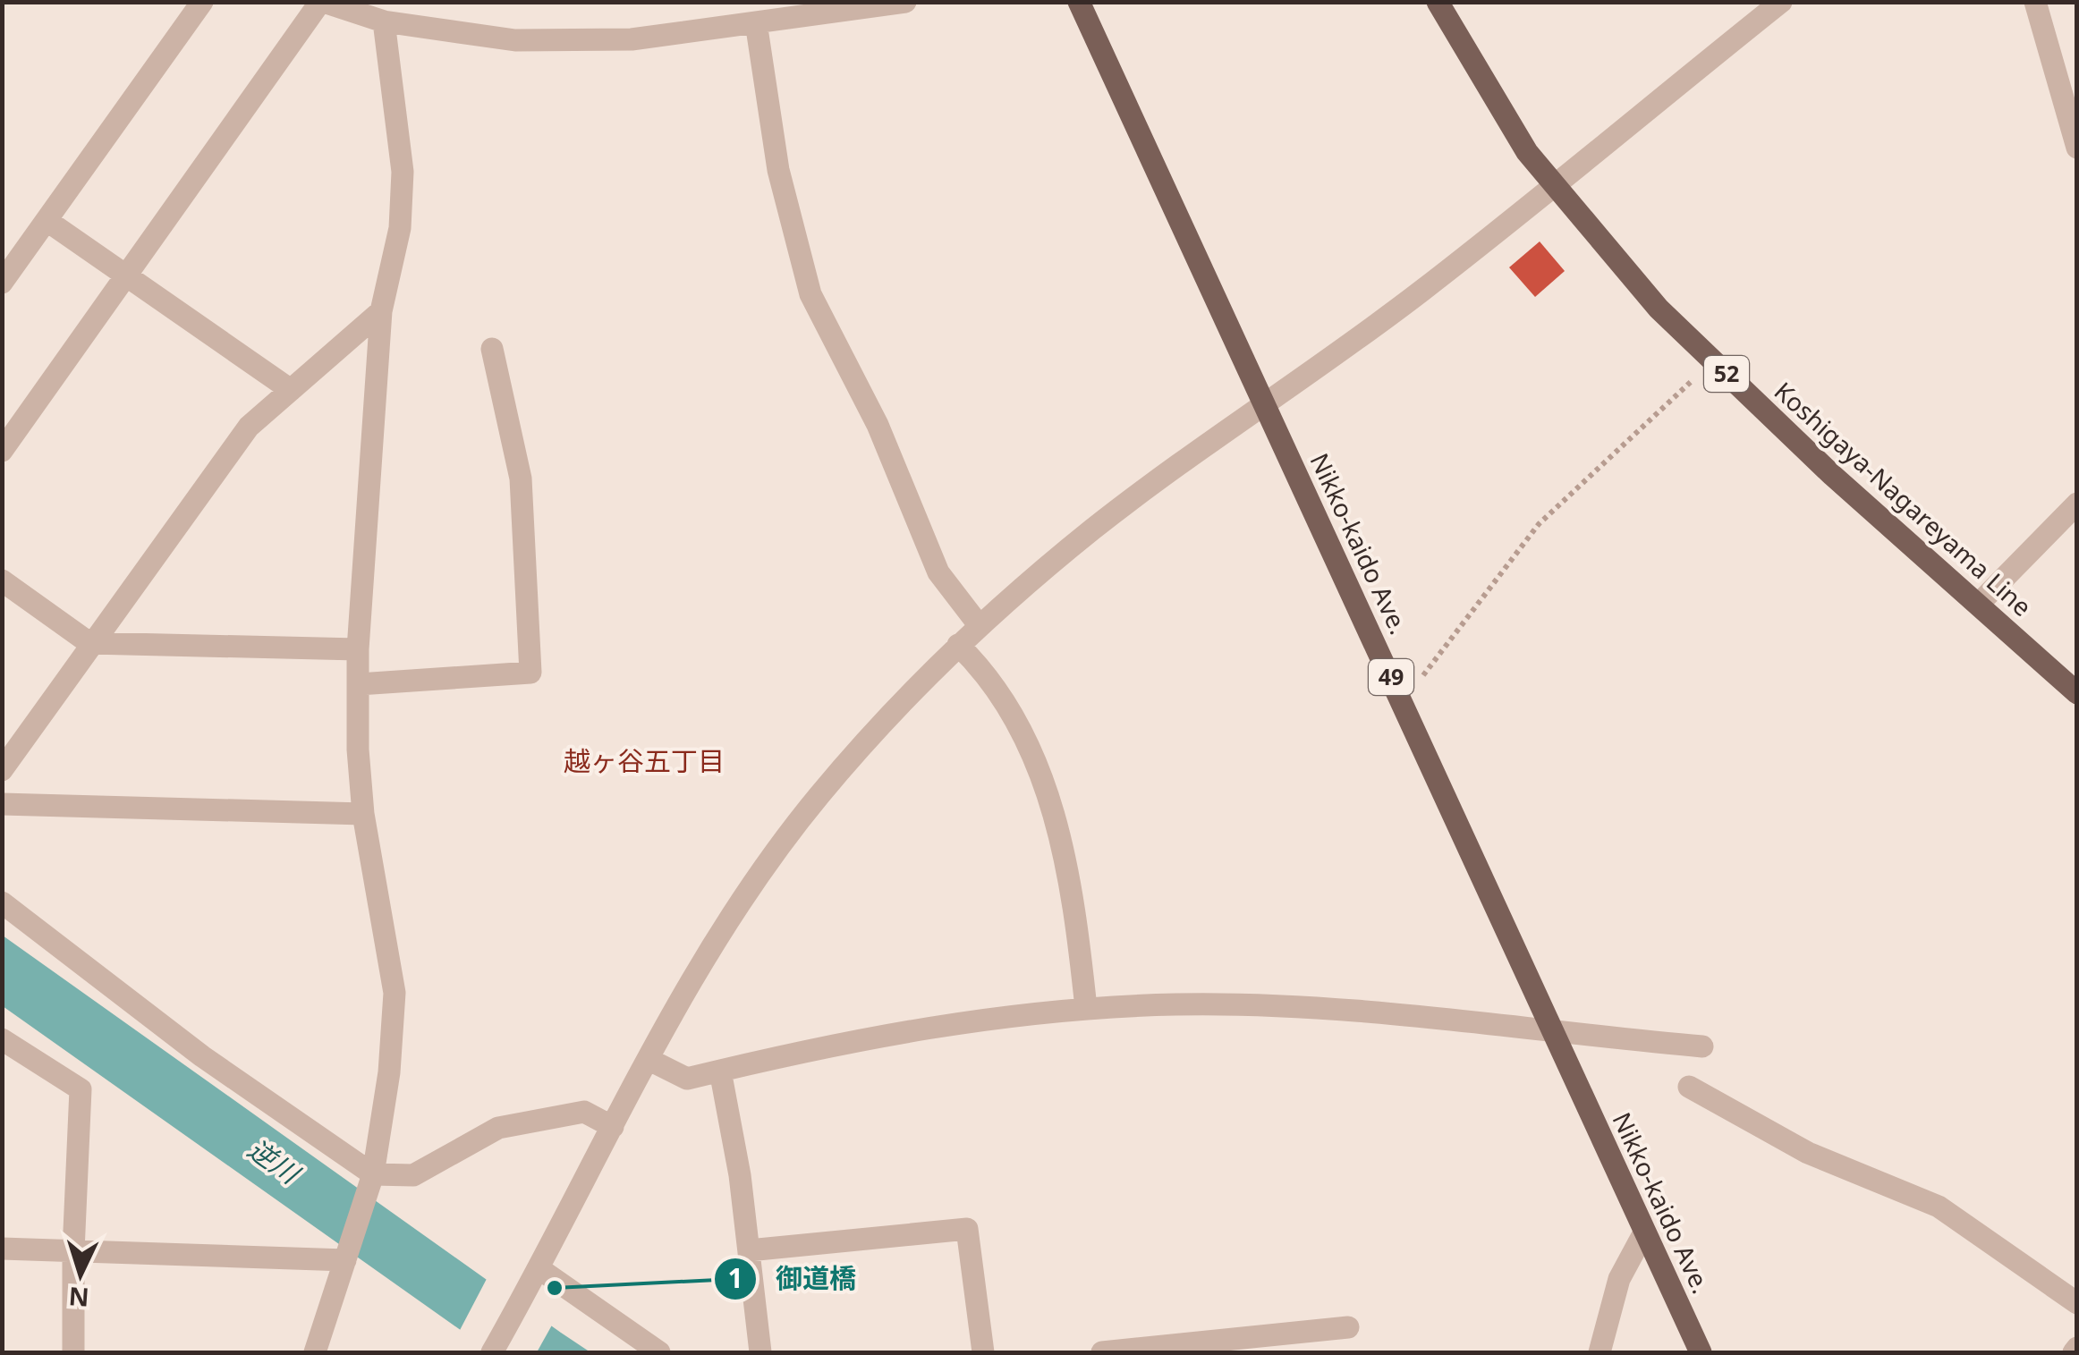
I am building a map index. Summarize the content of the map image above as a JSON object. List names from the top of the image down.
{
  "streets": {
    "main road": [
      "52",
      "Koshigaya-Nagareyama Line",
      "Nikko-kaido Ave.",
      "49"
    ]
  },
  "districts": ["越ヶ谷五丁目"],
  "water": ["逆川"],
  "places": ["御道橋"],
  "north": "bottom"
}
